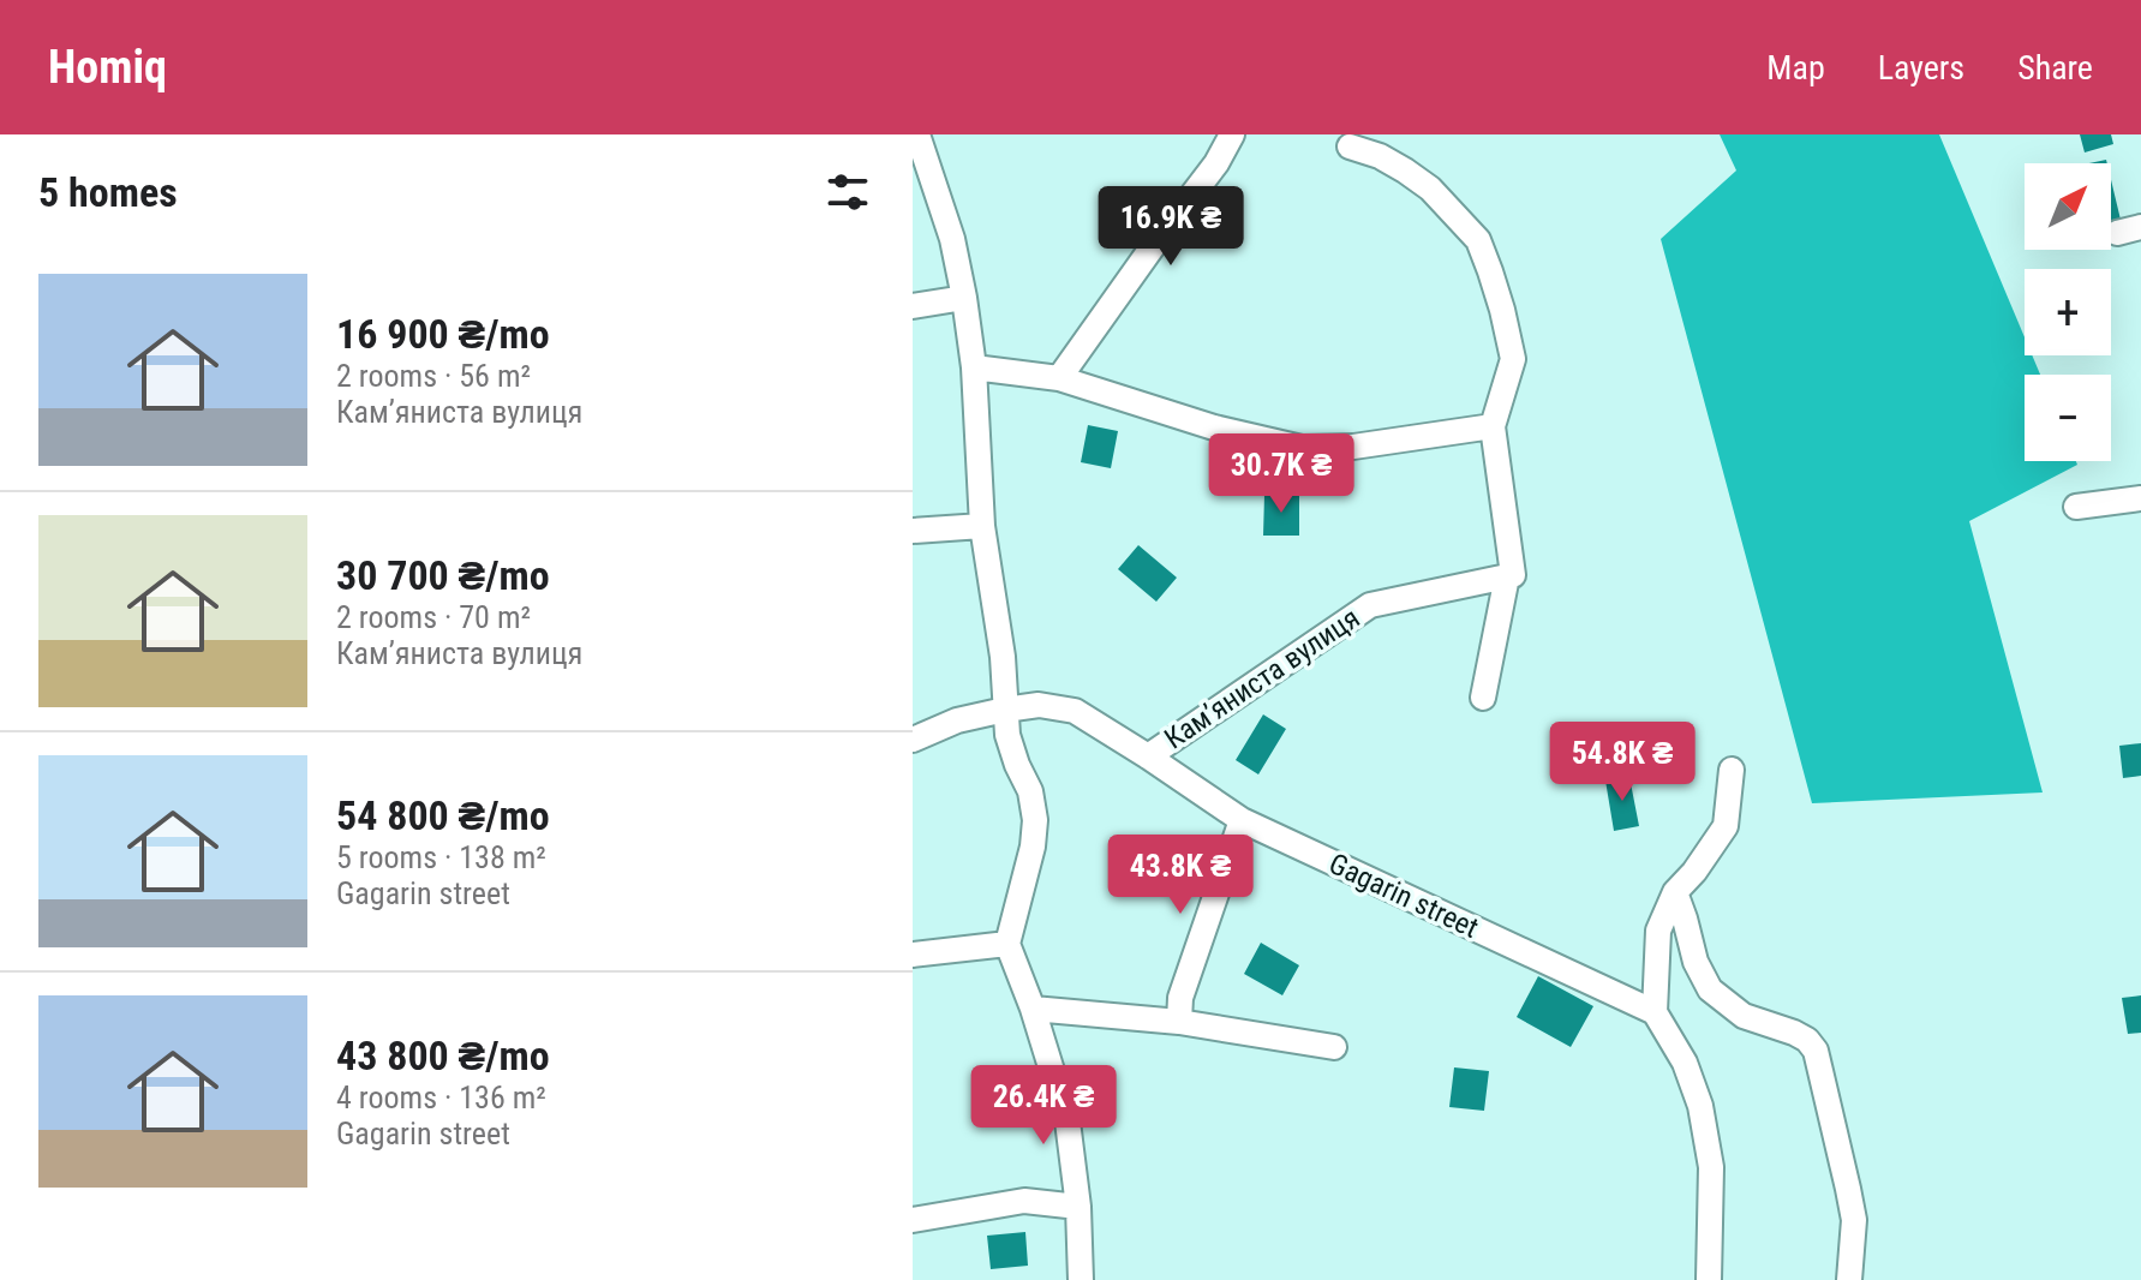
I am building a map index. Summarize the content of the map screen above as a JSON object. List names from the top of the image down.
{
  "streets": {
    "street": ["Камʼяниста вулиця", "Gagarin street"]
  },
  "crossings": [
    ["Камʼяниста вулиця", "Gagarin street"]
  ],
  "north": "top right",
  "page": {
    "header": "Homiq",
    "nav": ["Map", "Layers", "Share"],
    "heading": "5 homes",
    "map_buttons": ["+", "−"],
    "price": [
      "16.9K ₴",
      "30.7K ₴",
      "54.8K ₴",
      "43.8K ₴",
      "26.4K ₴"
    ],
    "list": [
      {
        "name": "16 900 ₴/mo",
        "note": "2 rooms · 56 m² · Камʼяниста вулиця"
      },
      {
        "name": "30 700 ₴/mo",
        "note": "2 rooms · 70 m² · Камʼяниста вулиця"
      },
      {
        "name": "54 800 ₴/mo",
        "note": "5 rooms · 138 m² · Gagarin street"
      },
      {
        "name": "43 800 ₴/mo",
        "note": "4 rooms · 136 m² · Gagarin street"
      }
    ]
  }
}
